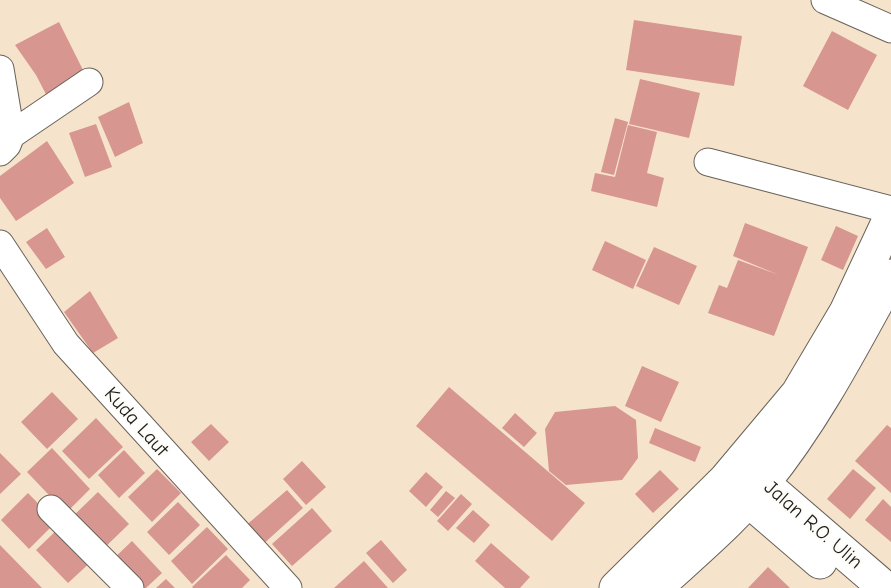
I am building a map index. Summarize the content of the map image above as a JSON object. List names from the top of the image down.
{
  "streets": {
    "main road": ["Jalan R.O. Ulin"],
    "street": ["Kuda Laut"]
  }
}
